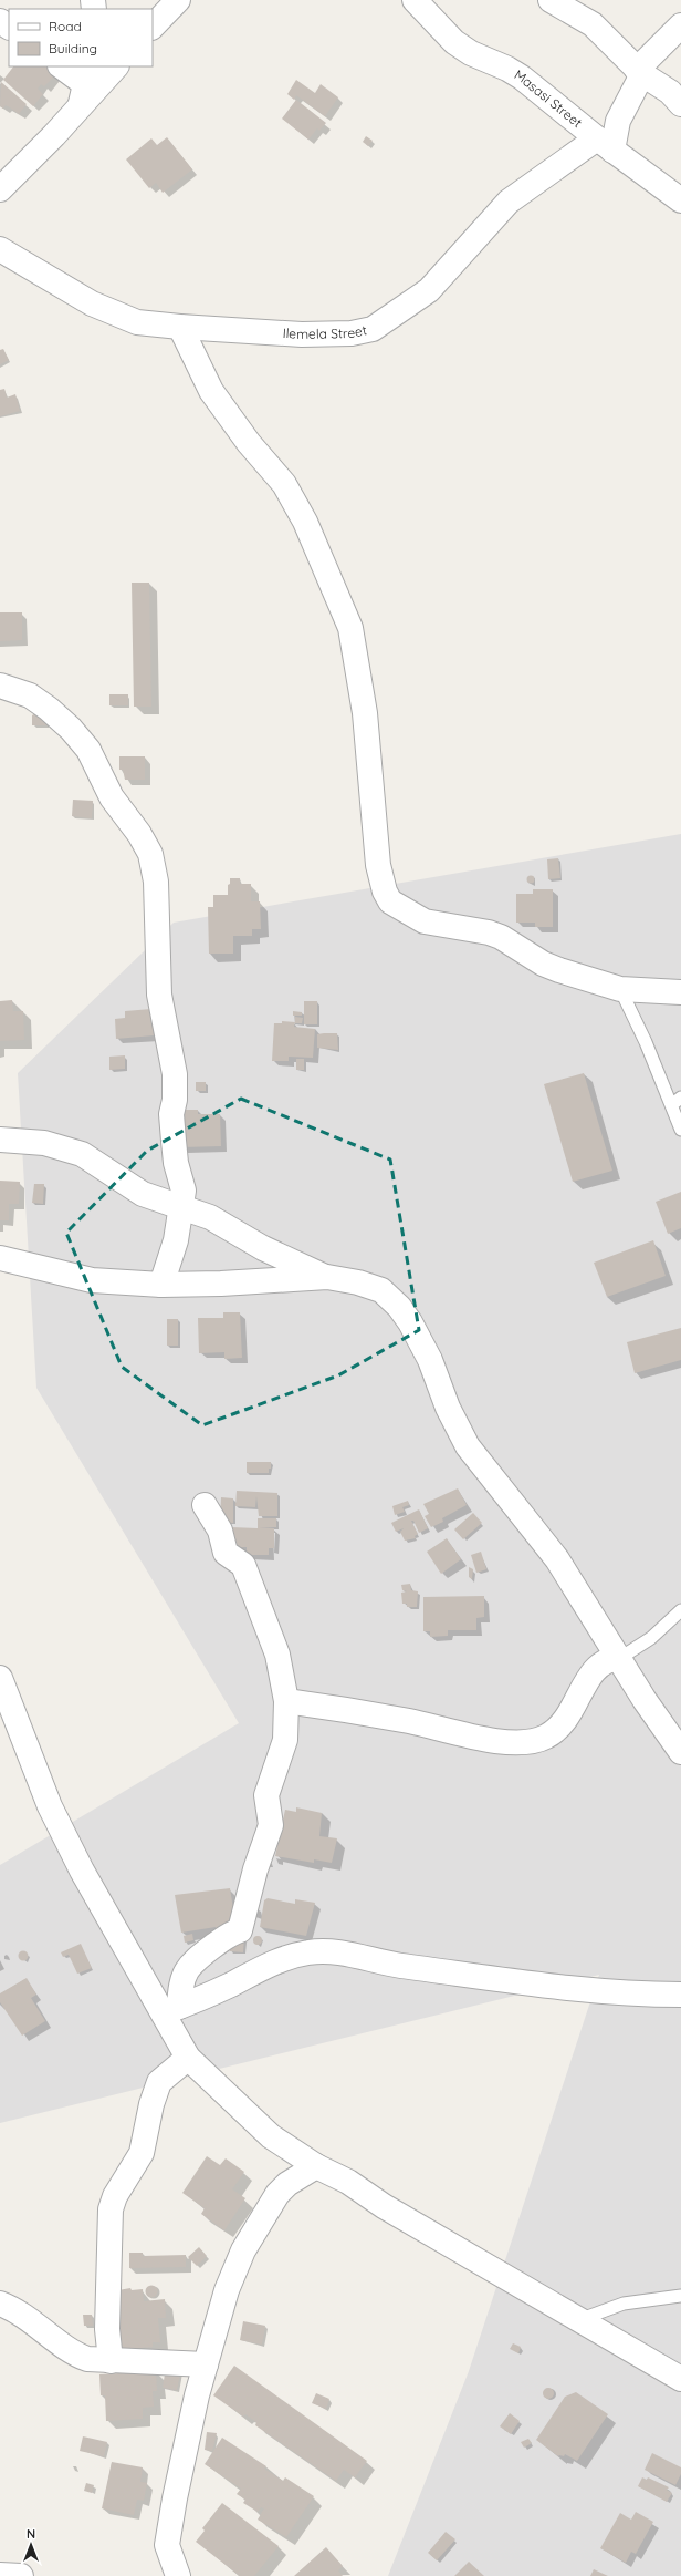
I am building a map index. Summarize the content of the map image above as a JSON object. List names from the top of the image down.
{
  "streets": {
    "street": ["Masasi Street", "Ilemela Street"]
  },
  "crossings": [
    ["Masasi Street", "Ilemela Street"]
  ],
  "legend": ["Road", "Building"],
  "north": "top"
}
